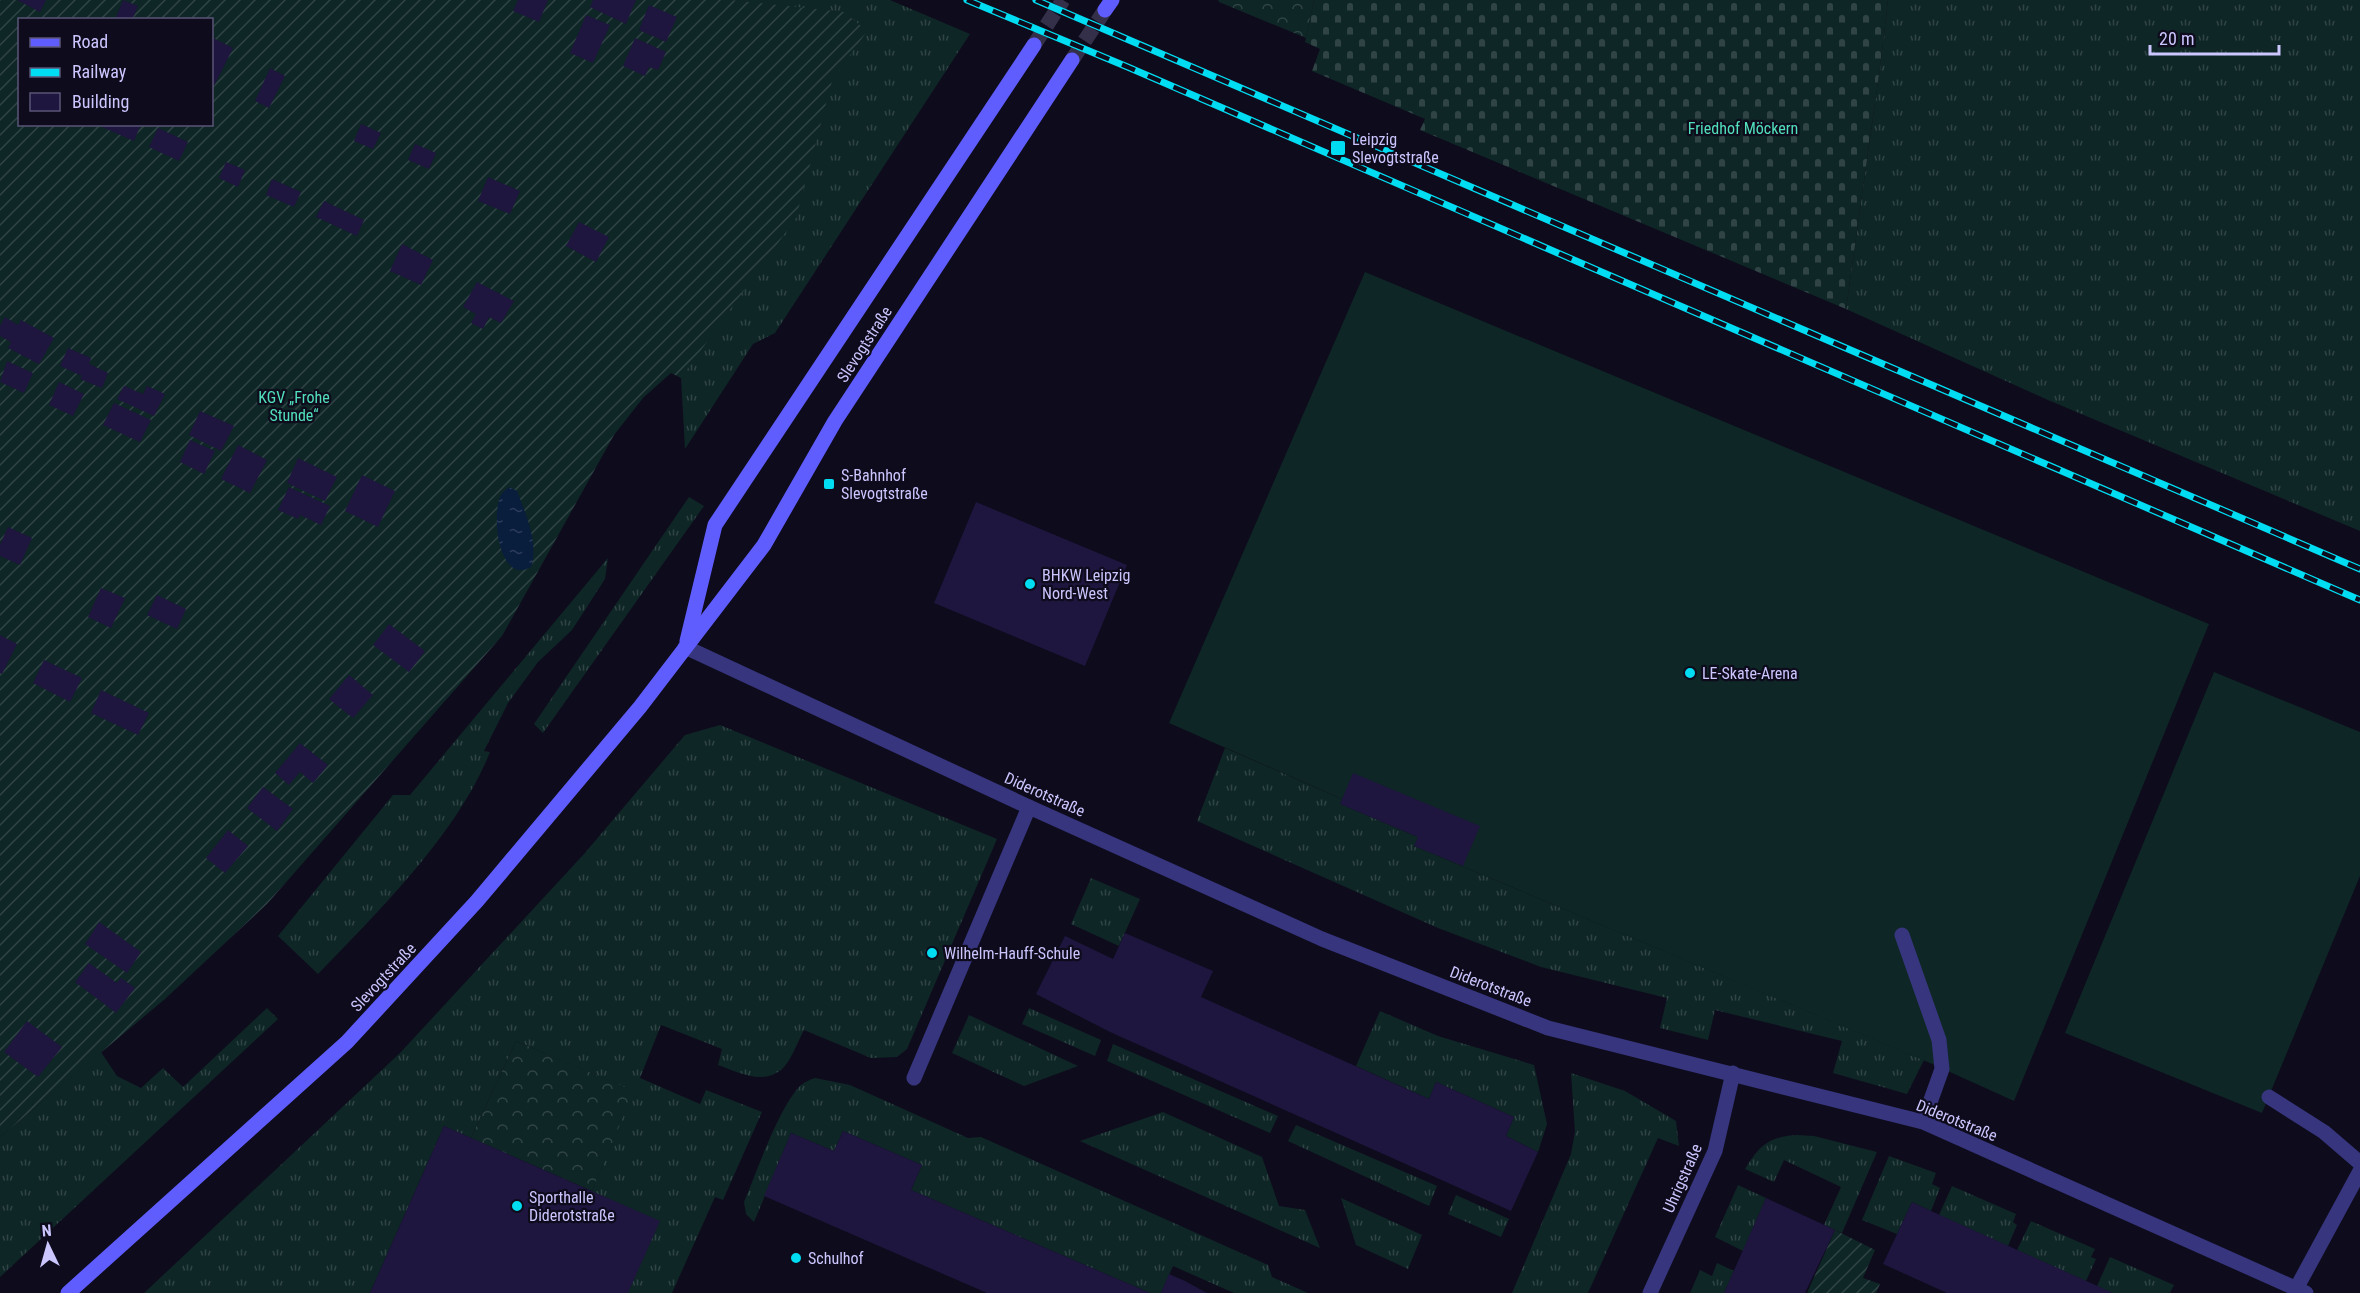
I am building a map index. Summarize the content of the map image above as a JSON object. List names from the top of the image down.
{
  "streets": {
    "main road": ["Slevogtstraße"],
    "street": ["Diderotstraße", "Uhrigstraße"]
  },
  "crossings": [
    ["Slevogtstraße", "Diderotstraße"],
    ["Diderotstraße", "Uhrigstraße"]
  ],
  "parks": ["Friedhof Möckern", "KGV „Frohe Stunde“"],
  "places": {
    "transit": ["Leipzig Slevogtstraße", "S-Bahnhof Slevogtstraße"],
    "other": [
      "BHKW Leipzig Nord-West",
      "LE-Skate-Arena",
      "Wilhelm-Hauff-Schule",
      "Sporthalle Diderotstraße",
      "Schulhof"
    ]
  },
  "legend": ["Road", "Railway", "Building"],
  "scale_bar": "20 m",
  "north": "top"
}
